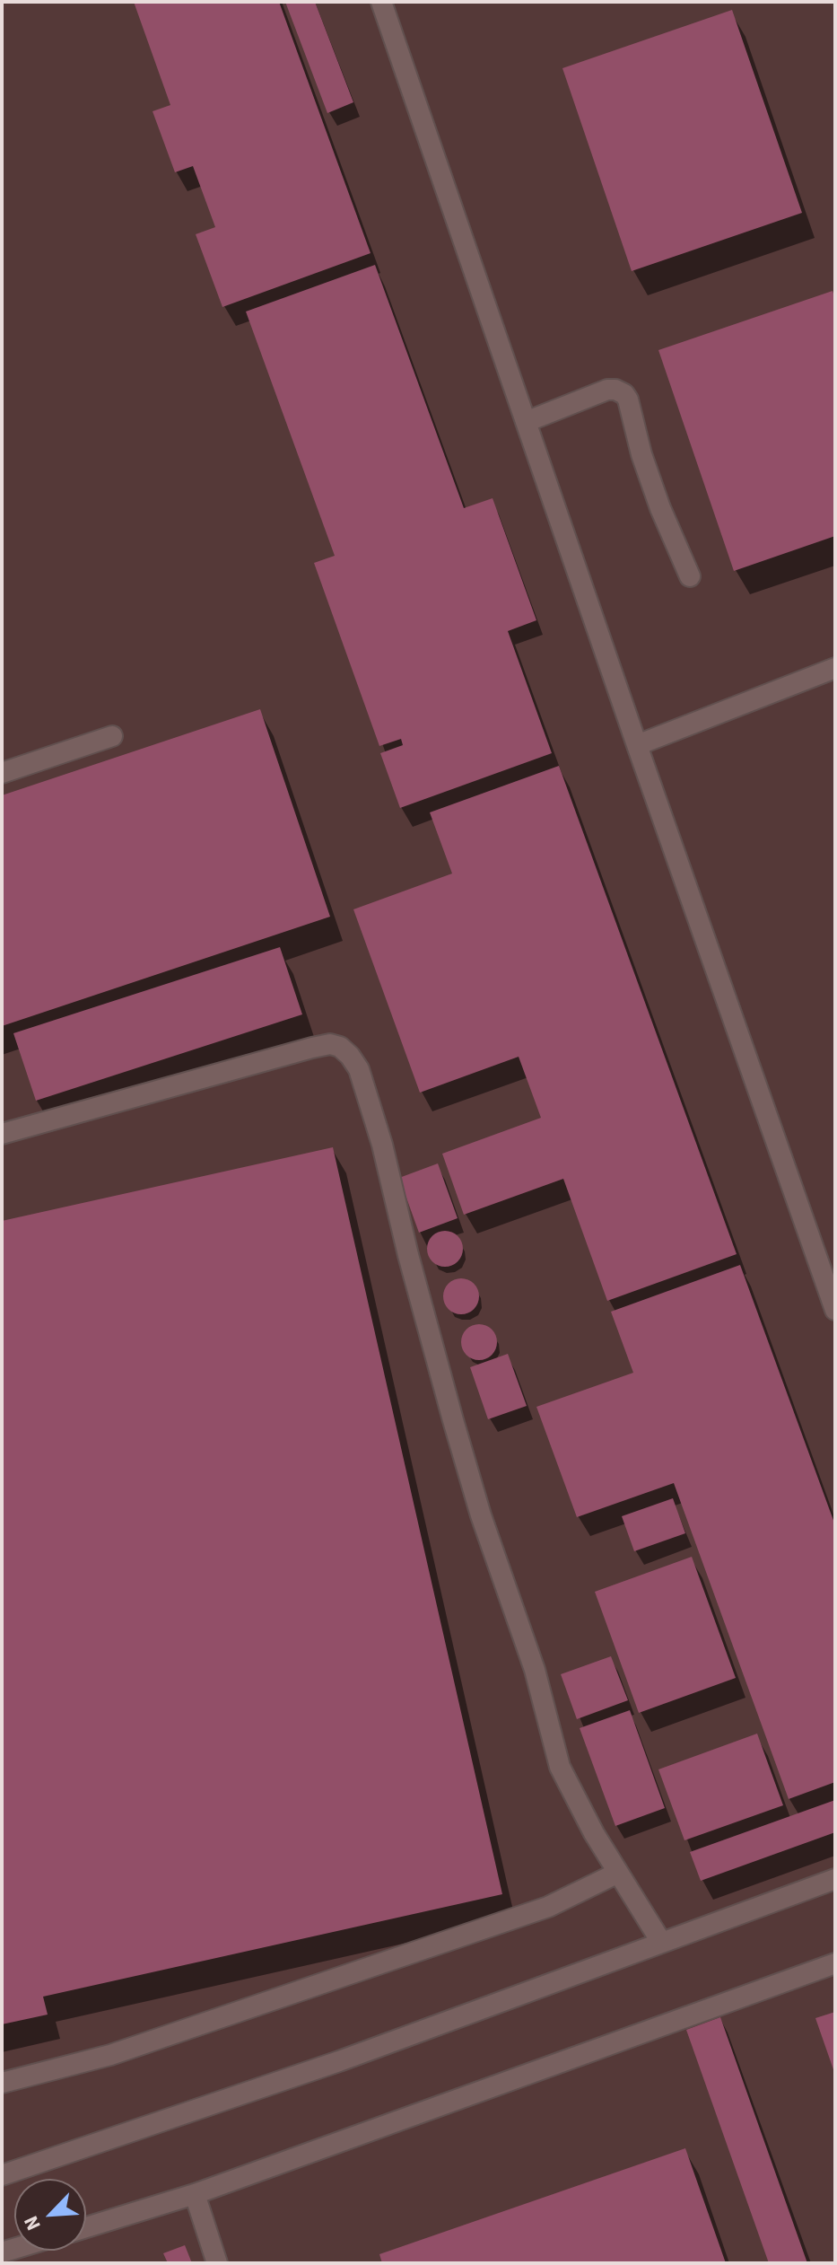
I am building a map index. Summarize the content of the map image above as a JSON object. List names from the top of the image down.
{
  "north": "bottom left"
}
